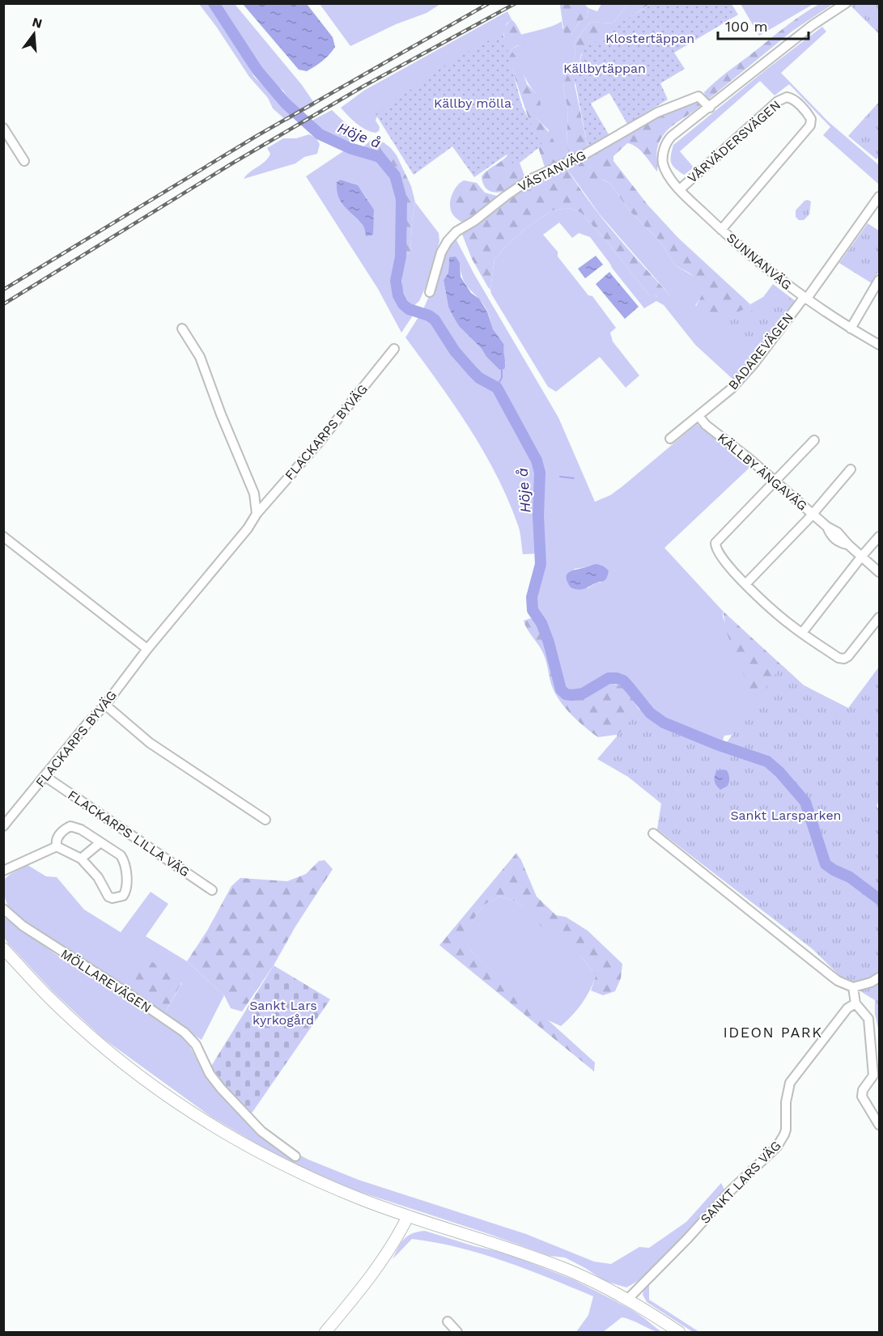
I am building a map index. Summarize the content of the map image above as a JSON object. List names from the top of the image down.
{
  "streets": {
    "street": [
      "VÅRVÄDERSVÄGEN",
      "VÄSTANVÄG",
      "SUNNANVÄG",
      "BADAREVÄGEN",
      "FLACKARPS BYVÄG",
      "KÄLLBY ÄNGAVÄG",
      "FLACKARPS LILLA VÄG",
      "MÖLLAREVÄGEN",
      "SANKT LARS VÄG"
    ]
  },
  "crossings": [
    ["VÅRVÄDERSVÄGEN", "SUNNANVÄG"],
    ["VÄSTANVÄG", "SUNNANVÄG"],
    ["SUNNANVÄG", "BADAREVÄGEN"],
    ["BADAREVÄGEN", "KÄLLBY ÄNGAVÄG"],
    ["FLACKARPS BYVÄG", "FLACKARPS LILLA VÄG"]
  ],
  "districts": ["IDEON PARK"],
  "water": ["Höje å"],
  "parks": [
    "Klostertäppan",
    "Källbytäppan",
    "Källby mölla",
    "Sankt Larsparken",
    "Sankt Lars kyrkogård"
  ],
  "scale_bar": "100 m",
  "north": "top"
}
